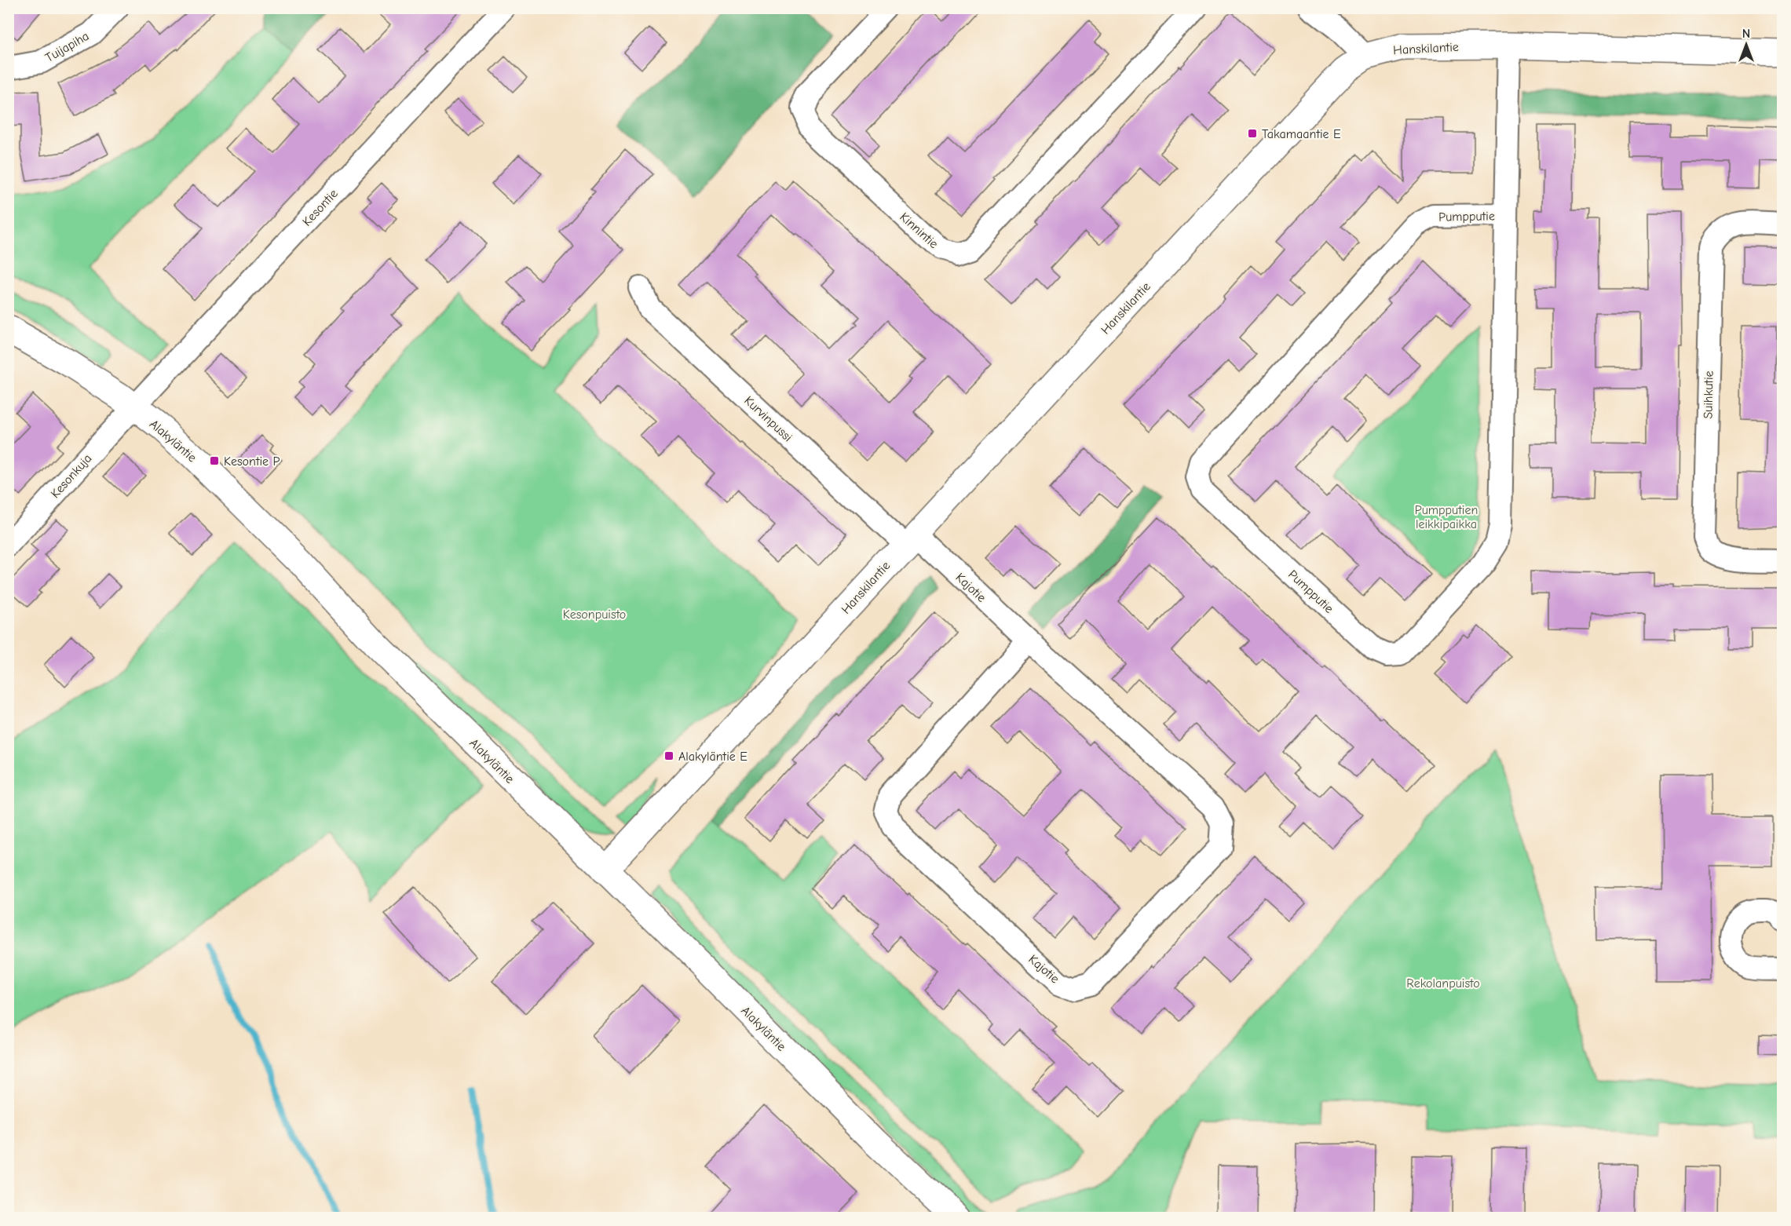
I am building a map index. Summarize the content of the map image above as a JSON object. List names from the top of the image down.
{
  "streets": {
    "street": [
      "Tuijapiha",
      "Hanskilantie",
      "Kesontie",
      "Pumpputie",
      "Kinnintie",
      "Suihkutie",
      "Kurvinpussi",
      "Alakyläntie",
      "Kesonkuja",
      "Kajotie"
    ]
  },
  "crossings": [
    ["Hanskilantie", "Pumpputie"],
    ["Hanskilantie", "Kurvinpussi"],
    ["Hanskilantie", "Alakyläntie"],
    ["Hanskilantie", "Kajotie"],
    ["Kesontie", "Alakyläntie"],
    ["Kesontie", "Kesonkuja"],
    ["Kurvinpussi", "Kajotie"],
    ["Alakyläntie", "Kesonkuja"]
  ],
  "parks": ["Pumpputien leikkipaikka", "Kesonpuisto", "Rekolanpuisto"],
  "places": {
    "transit": ["Takamaantie E", "Kesontie P", "Alakyläntie E"]
  },
  "north": "top"
}
